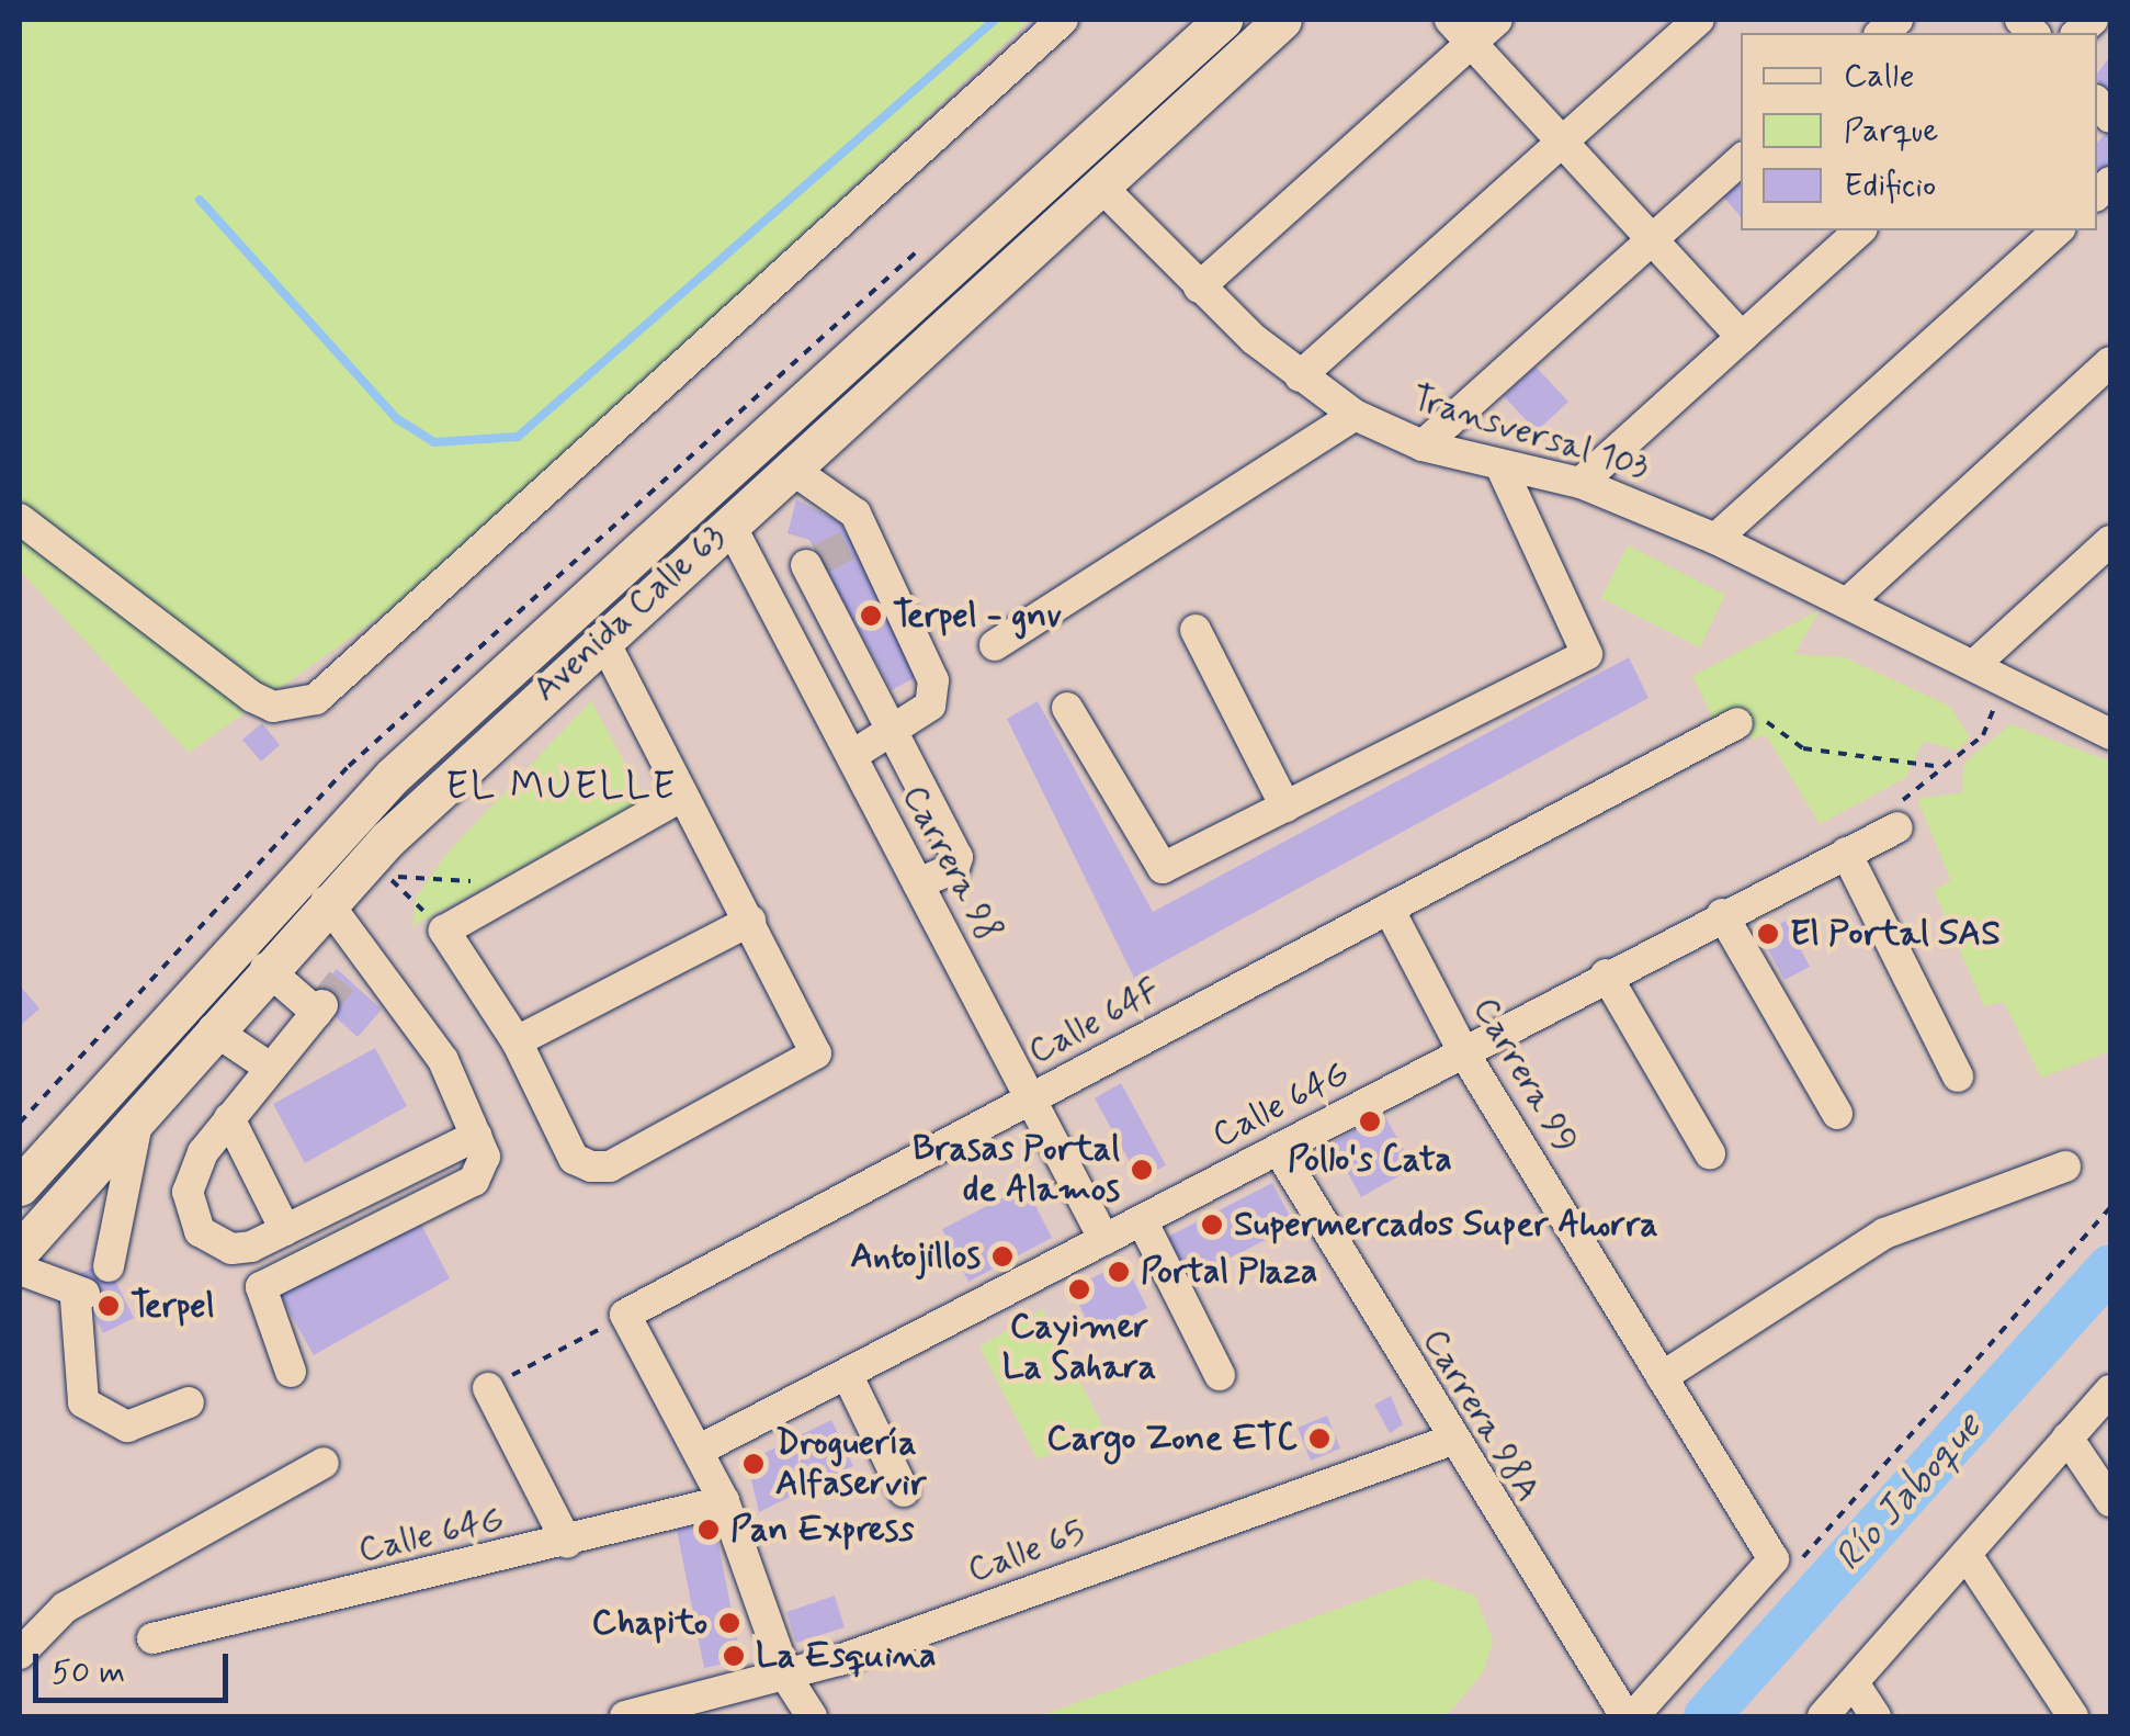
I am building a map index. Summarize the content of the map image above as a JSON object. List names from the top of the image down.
{
  "streets": {
    "main road": ["Avenida Calle 63"],
    "street": [
      "Transversal 103",
      "Carrera 98",
      "Calle 64F",
      "Carrera 99",
      "Calle 64G",
      "Carrera 98A",
      "Calle 65"
    ]
  },
  "crossings": [
    ["Transversal 103", "Avenida Calle 63"],
    ["Avenida Calle 63", "Carrera 98"],
    ["Carrera 98", "Calle 64F"],
    ["Carrera 98", "Calle 64G"],
    ["Calle 64F", "Carrera 99"],
    ["Carrera 99", "Calle 64G"],
    ["Calle 64G", "Carrera 98A"],
    ["Carrera 98A", "Calle 65"]
  ],
  "districts": ["EL MUELLE"],
  "water": ["Río Jaboque"],
  "places": [
    "Terpel - gnv",
    "El Portal SAS",
    "Pollo's Cata",
    "Brasas Portal de Alamos",
    "Supermercados Super Ahorra",
    "Antojillos",
    "Portal Plaza",
    "Cayimer La Sahara",
    "Terpel",
    "Cargo Zone ETC",
    "Droguería Alfaservir",
    "Pan Express",
    "Chapito",
    "La Esquina"
  ],
  "legend": ["Calle", "Parque", "Edificio"],
  "scale_bar": "50 m"
}
